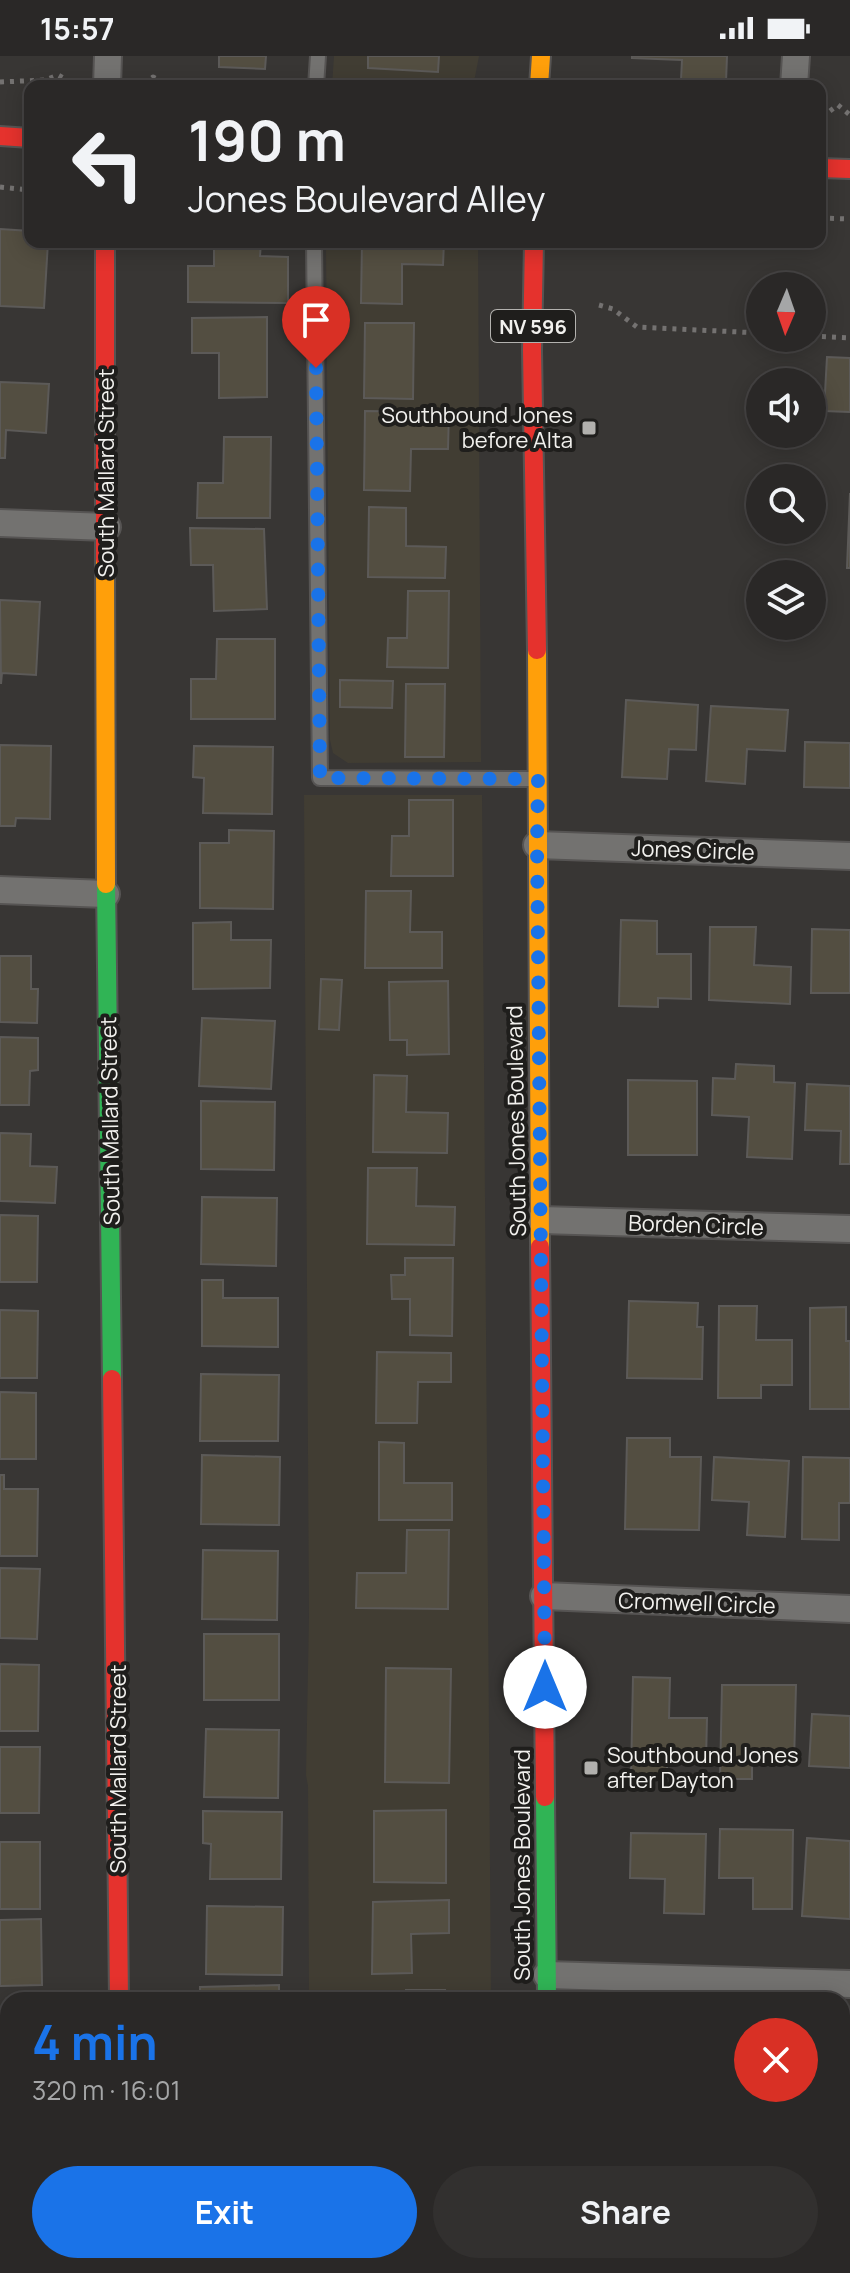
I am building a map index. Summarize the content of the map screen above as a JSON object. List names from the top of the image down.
{
  "streets": {
    "main road": ["NV 596", "South Mallard Street", "South Jones Boulevard"],
    "street": ["Jones Circle", "Borden Circle", "Cromwell Circle"]
  },
  "crossings": [
    ["Jones Circle", "South Jones Boulevard"],
    ["South Jones Boulevard", "Borden Circle"],
    ["South Jones Boulevard", "Cromwell Circle"]
  ],
  "places": {
    "transit": ["Southbound Jones before Alta", "Southbound Jones after Dayton"]
  },
  "north": "bottom",
  "page": {
    "status": "15:57",
    "turn": ["190 m", "Jones Boulevard Alley"],
    "heading": ["4 min", "320 m · 16:01"],
    "buttons": ["Exit", "Share"]
  }
}
